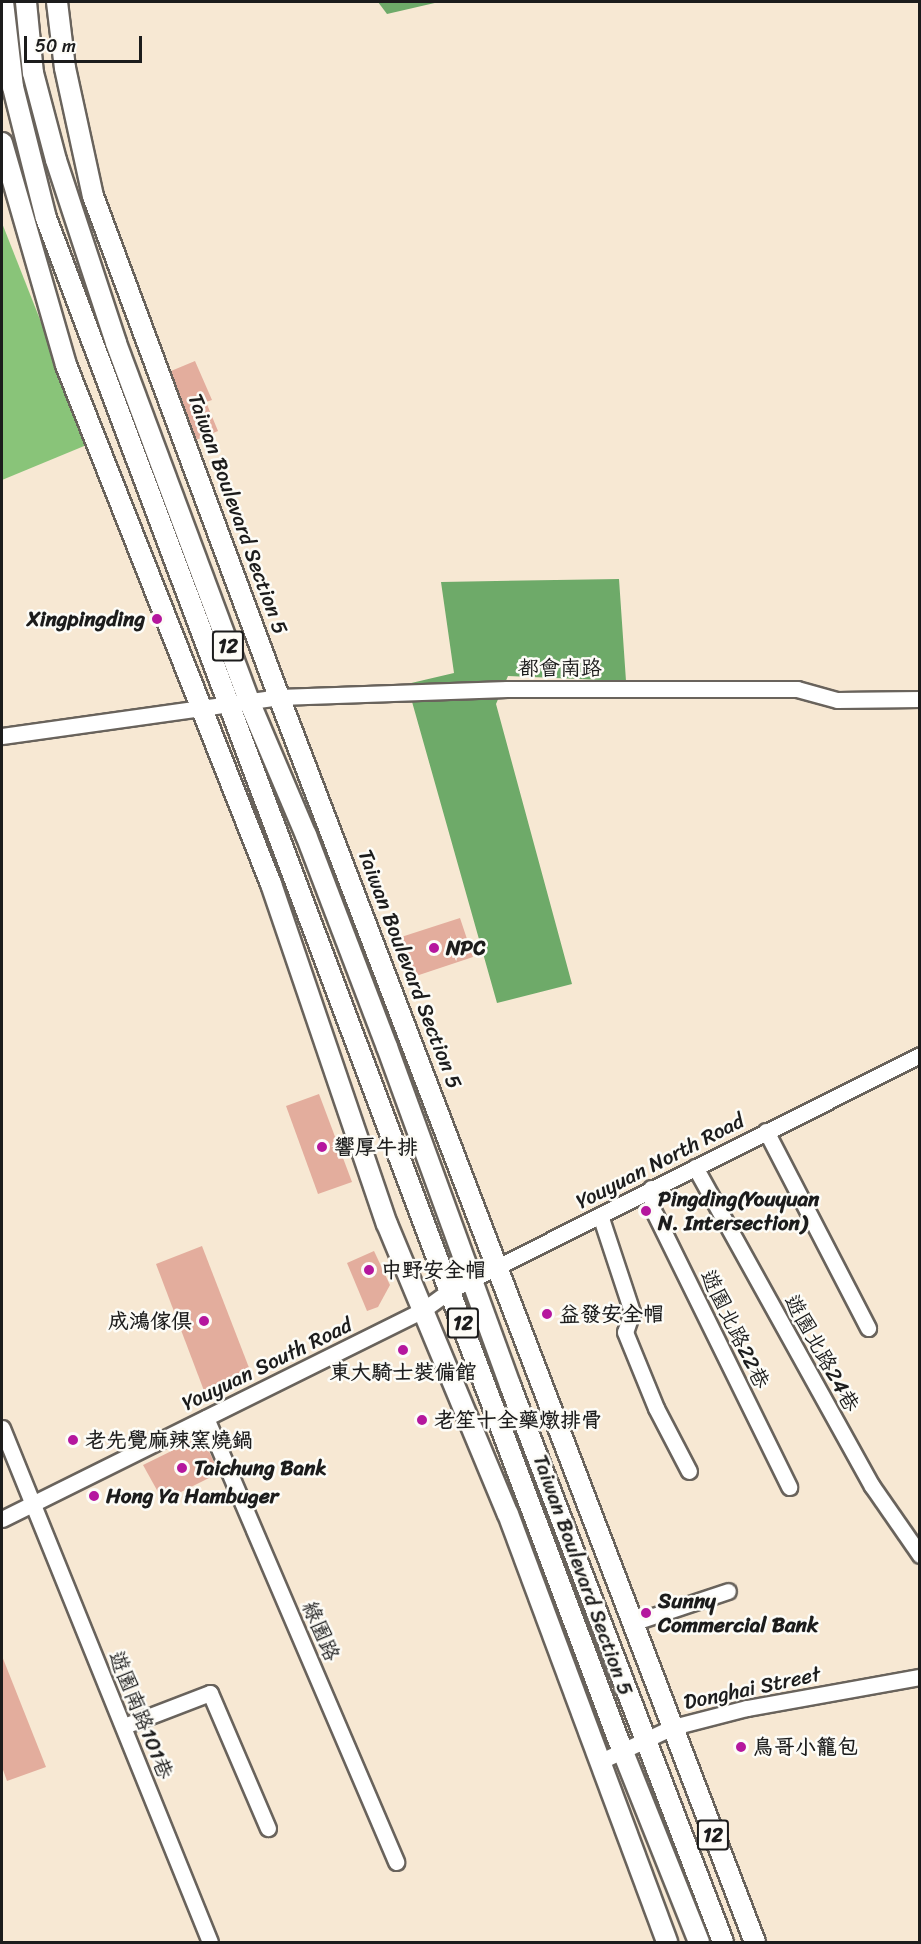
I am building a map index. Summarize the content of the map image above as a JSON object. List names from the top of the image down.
{
  "streets": {
    "main road": ["Taiwan Boulevard Section 5", "12"],
    "street": [
      "都會南路",
      "Youyuan North Road",
      "遊園北路22巷",
      "遊園北路24巷",
      "Youyuan South Road",
      "綠園路",
      "Donghai Street",
      "遊園南路101巷"
    ]
  },
  "crossings": [
    ["Taiwan Boulevard Section 5", "都會南路"],
    ["Taiwan Boulevard Section 5", "Youyuan North Road"],
    ["Taiwan Boulevard Section 5", "Donghai Street"],
    ["12", "都會南路"],
    ["12", "Youyuan North Road"],
    ["12", "Youyuan South Road"],
    ["12", "Donghai Street"],
    ["Youyuan North Road", "遊園北路22巷"],
    ["Youyuan North Road", "遊園北路24巷"],
    ["Youyuan North Road", "Youyuan South Road"],
    ["Youyuan South Road", "綠園路"],
    ["Youyuan South Road", "遊園南路101巷"]
  ],
  "places": [
    "Xingpingding",
    "NPC",
    "響厚牛排",
    "Pingding(Youyuan N. Intersection)",
    "中野安全帽",
    "益發安全帽",
    "成鴻傢俱",
    "東大騎士裝備館",
    "老笙十全藥燉排骨",
    "老先覺麻辣窯燒鍋",
    "Taichung Bank",
    "Hong Ya Hambuger",
    "Sunny Commercial Bank",
    "鳥哥小籠包"
  ],
  "scale_bar": "50 m"
}
